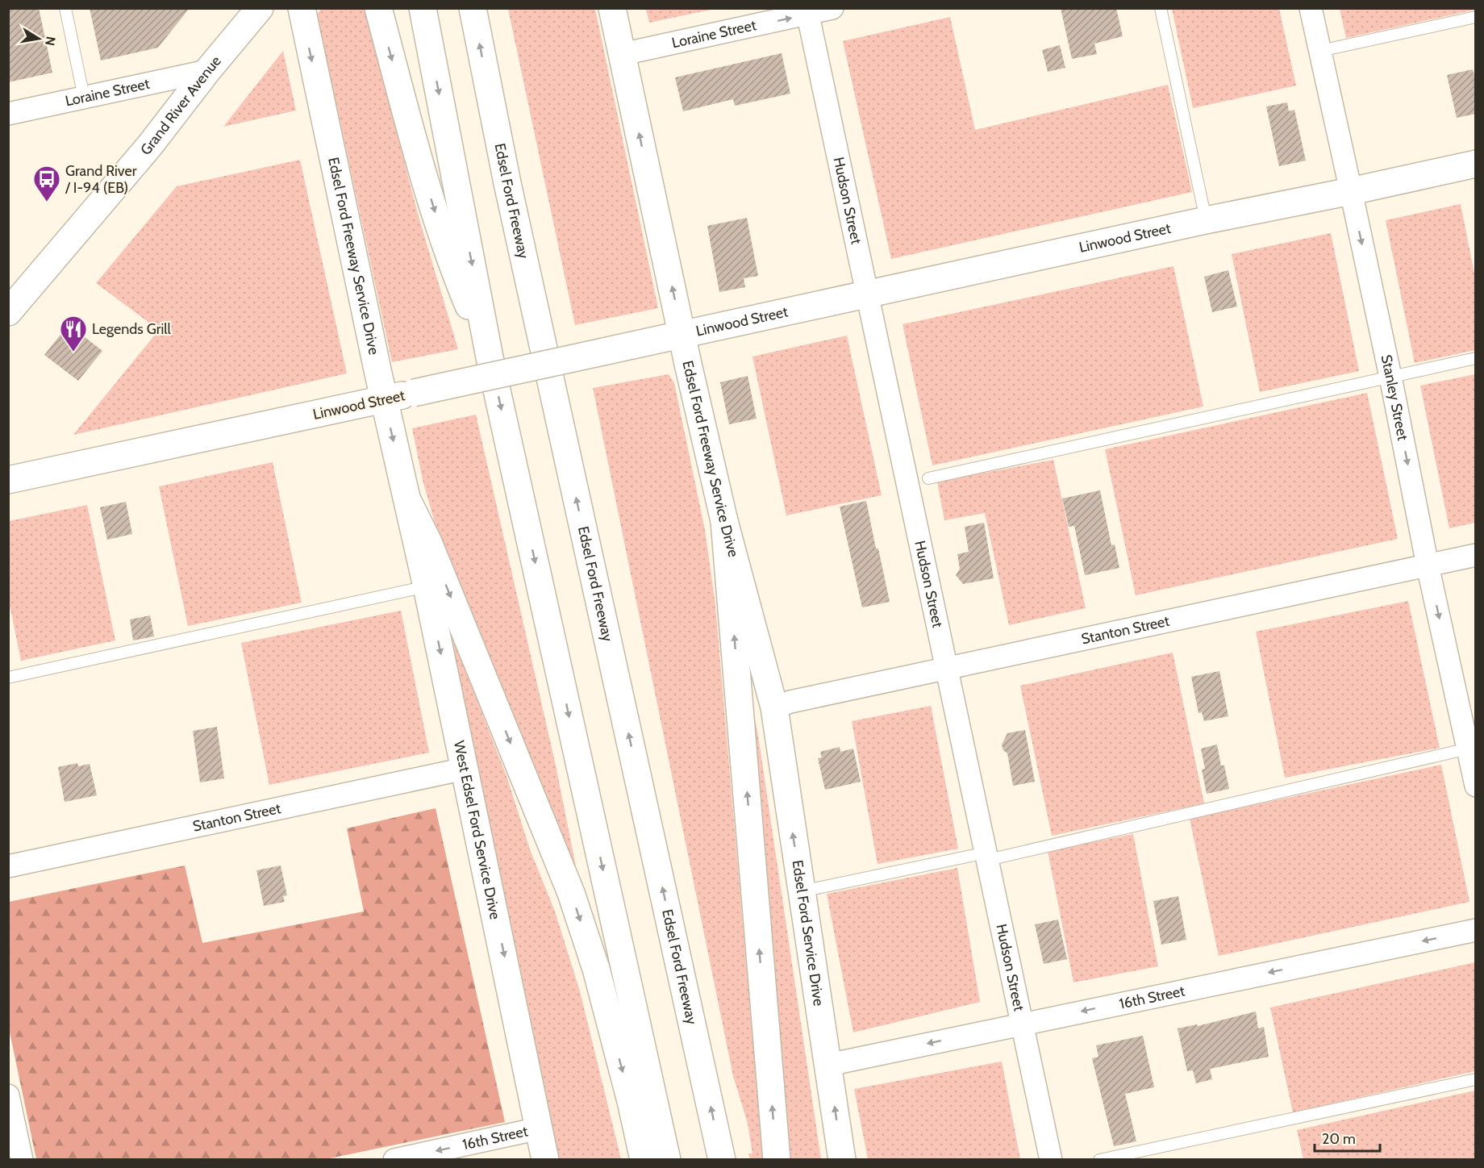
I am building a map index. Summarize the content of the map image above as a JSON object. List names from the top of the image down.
{
  "streets": {
    "main road": [
      "Grand River Avenue",
      "Edsel Ford Freeway",
      "Linwood Street",
      "Edsel Ford Freeway Service Drive",
      "West Edsel Ford Service Drive",
      "Edsel Ford Service Drive"
    ],
    "street": [
      "Loraine Street",
      "Hudson Street",
      "Stanley Street",
      "Stanton Street",
      "16th Street"
    ]
  },
  "crossings": [
    ["Loraine Street", "Grand River Avenue"],
    ["Loraine Street", "Hudson Street"],
    ["Loraine Street", "Edsel Ford Freeway Service Drive"],
    ["Hudson Street", "Linwood Street"],
    ["Hudson Street", "Stanton Street"],
    ["Hudson Street", "16th Street"],
    ["Linwood Street", "Edsel Ford Freeway Service Drive"],
    ["Linwood Street", "Stanley Street"],
    ["Edsel Ford Freeway Service Drive", "Stanton Street"],
    ["Edsel Ford Freeway Service Drive", "West Edsel Ford Service Drive"],
    ["Edsel Ford Freeway Service Drive", "Edsel Ford Service Drive"],
    ["Stanley Street", "Stanton Street"],
    ["Stanton Street", "West Edsel Ford Service Drive"],
    ["Stanton Street", "Edsel Ford Service Drive"],
    ["West Edsel Ford Service Drive", "16th Street"],
    ["Edsel Ford Service Drive", "16th Street"]
  ],
  "one_way": ["Loraine Street", "Stanley Street", "16th Street"],
  "places": {
    "bus stop": ["Grand River / I-94 (EB)"],
    "restaurant": ["Legends Grill"]
  },
  "scale_bar": "20 m",
  "north": "right"
}
